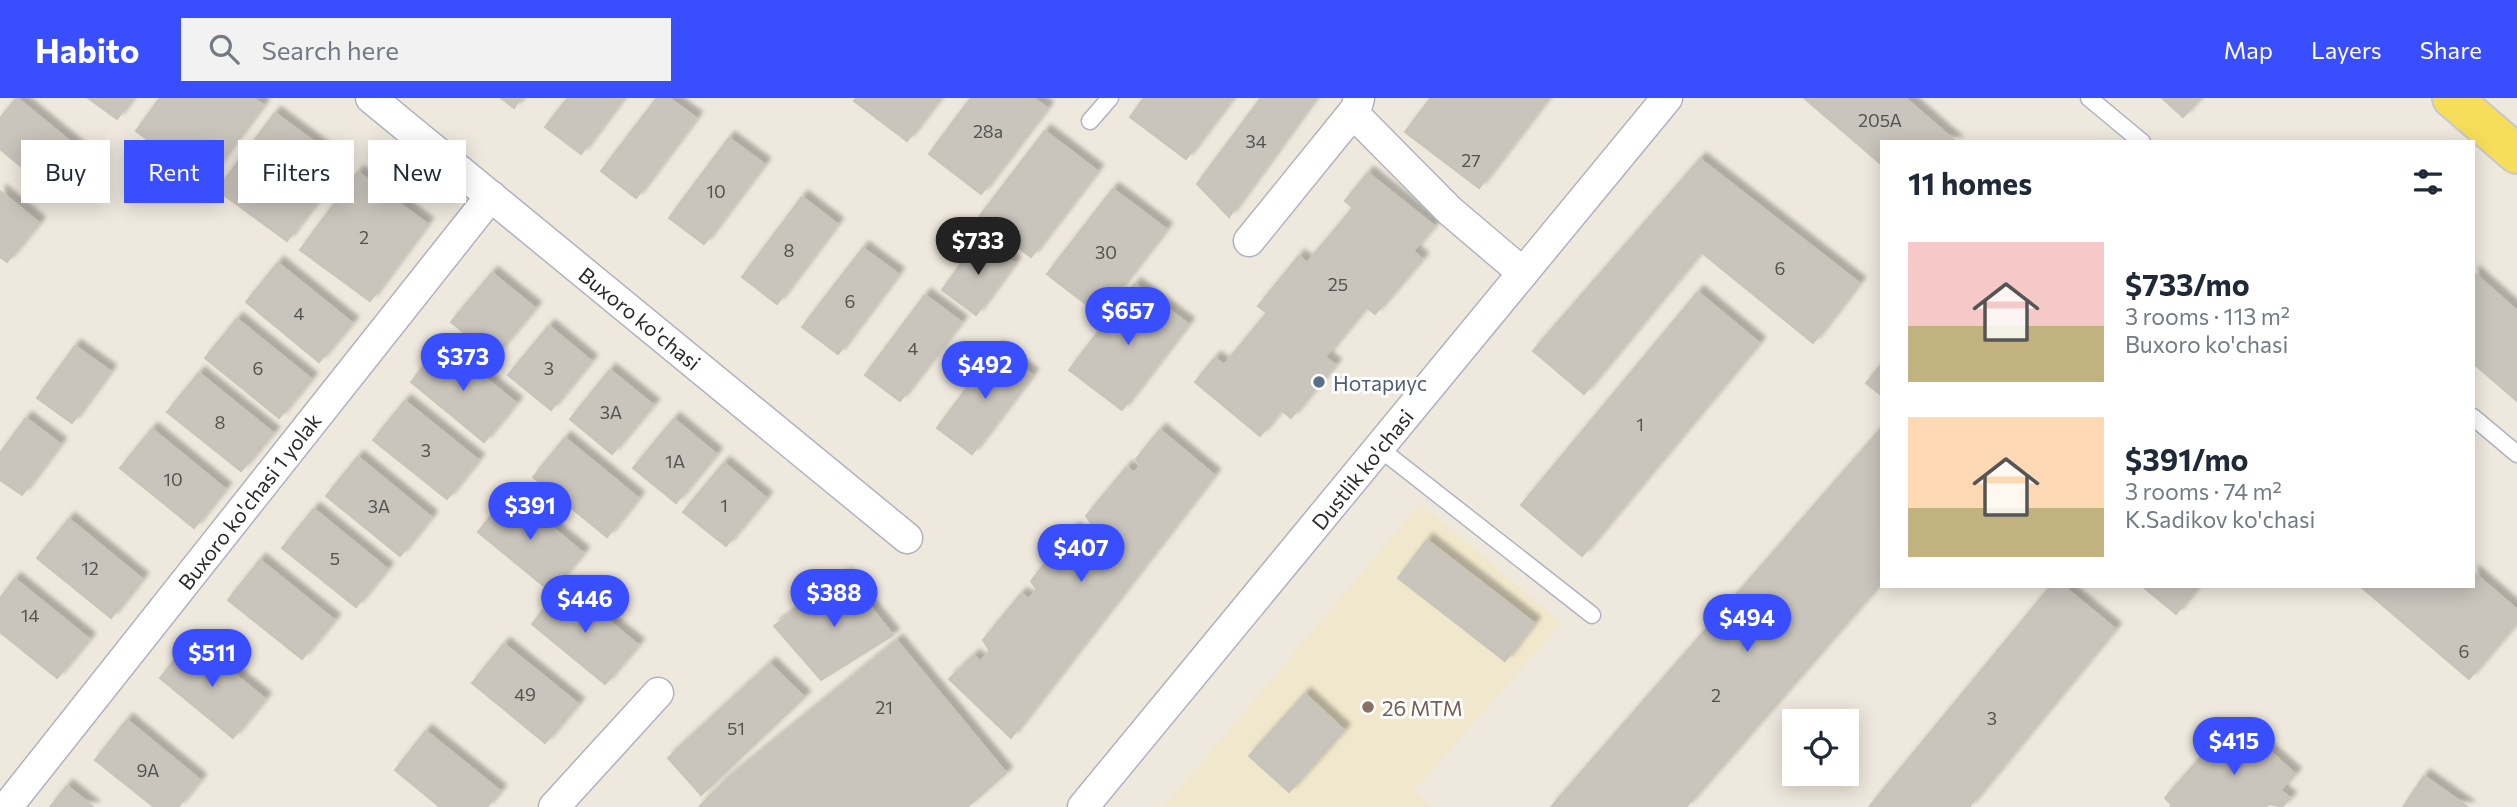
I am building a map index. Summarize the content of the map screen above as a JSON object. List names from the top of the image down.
{
  "streets": {
    "street": ["Buxoro ko'chasi", "Dustlik ko'chasi", "Buxoro ko'chasi 1 yolak"]
  },
  "crossings": [
    ["Buxoro ko'chasi", "Buxoro ko'chasi 1 yolak"]
  ],
  "places": ["Нотариус", "26 MTM"],
  "house_numbers": [
    "205A",
    "28а",
    "34",
    "27",
    "10",
    "2",
    "8",
    "30",
    "6",
    "25",
    "6",
    "4",
    "4",
    "6",
    "3",
    "3A",
    "8",
    "1",
    "3",
    "1A",
    "10",
    "1",
    "3A",
    "5",
    "12",
    "14",
    "6",
    "49",
    "2",
    "21",
    "3",
    "51",
    "9A"
  ],
  "page": {
    "header": "Habito",
    "search": "Search here",
    "nav": ["Map", "Layers", "Share"],
    "chip": [
      "Buy",
      "Rent",
      "Filters",
      "New"
    ],
    "heading": "11 homes",
    "price": [
      "$733",
      "$657",
      "$373",
      "$492",
      "$391",
      "$407",
      "$388",
      "$446",
      "$494",
      "$511",
      "$415"
    ],
    "list": [
      {
        "name": "$733/mo",
        "note": "3 rooms · 113 m² · Buxoro ko'chasi"
      },
      {
        "name": "$391/mo",
        "note": "3 rooms · 74 m² · K.Sadikov ko'chasi"
      }
    ]
  }
}
